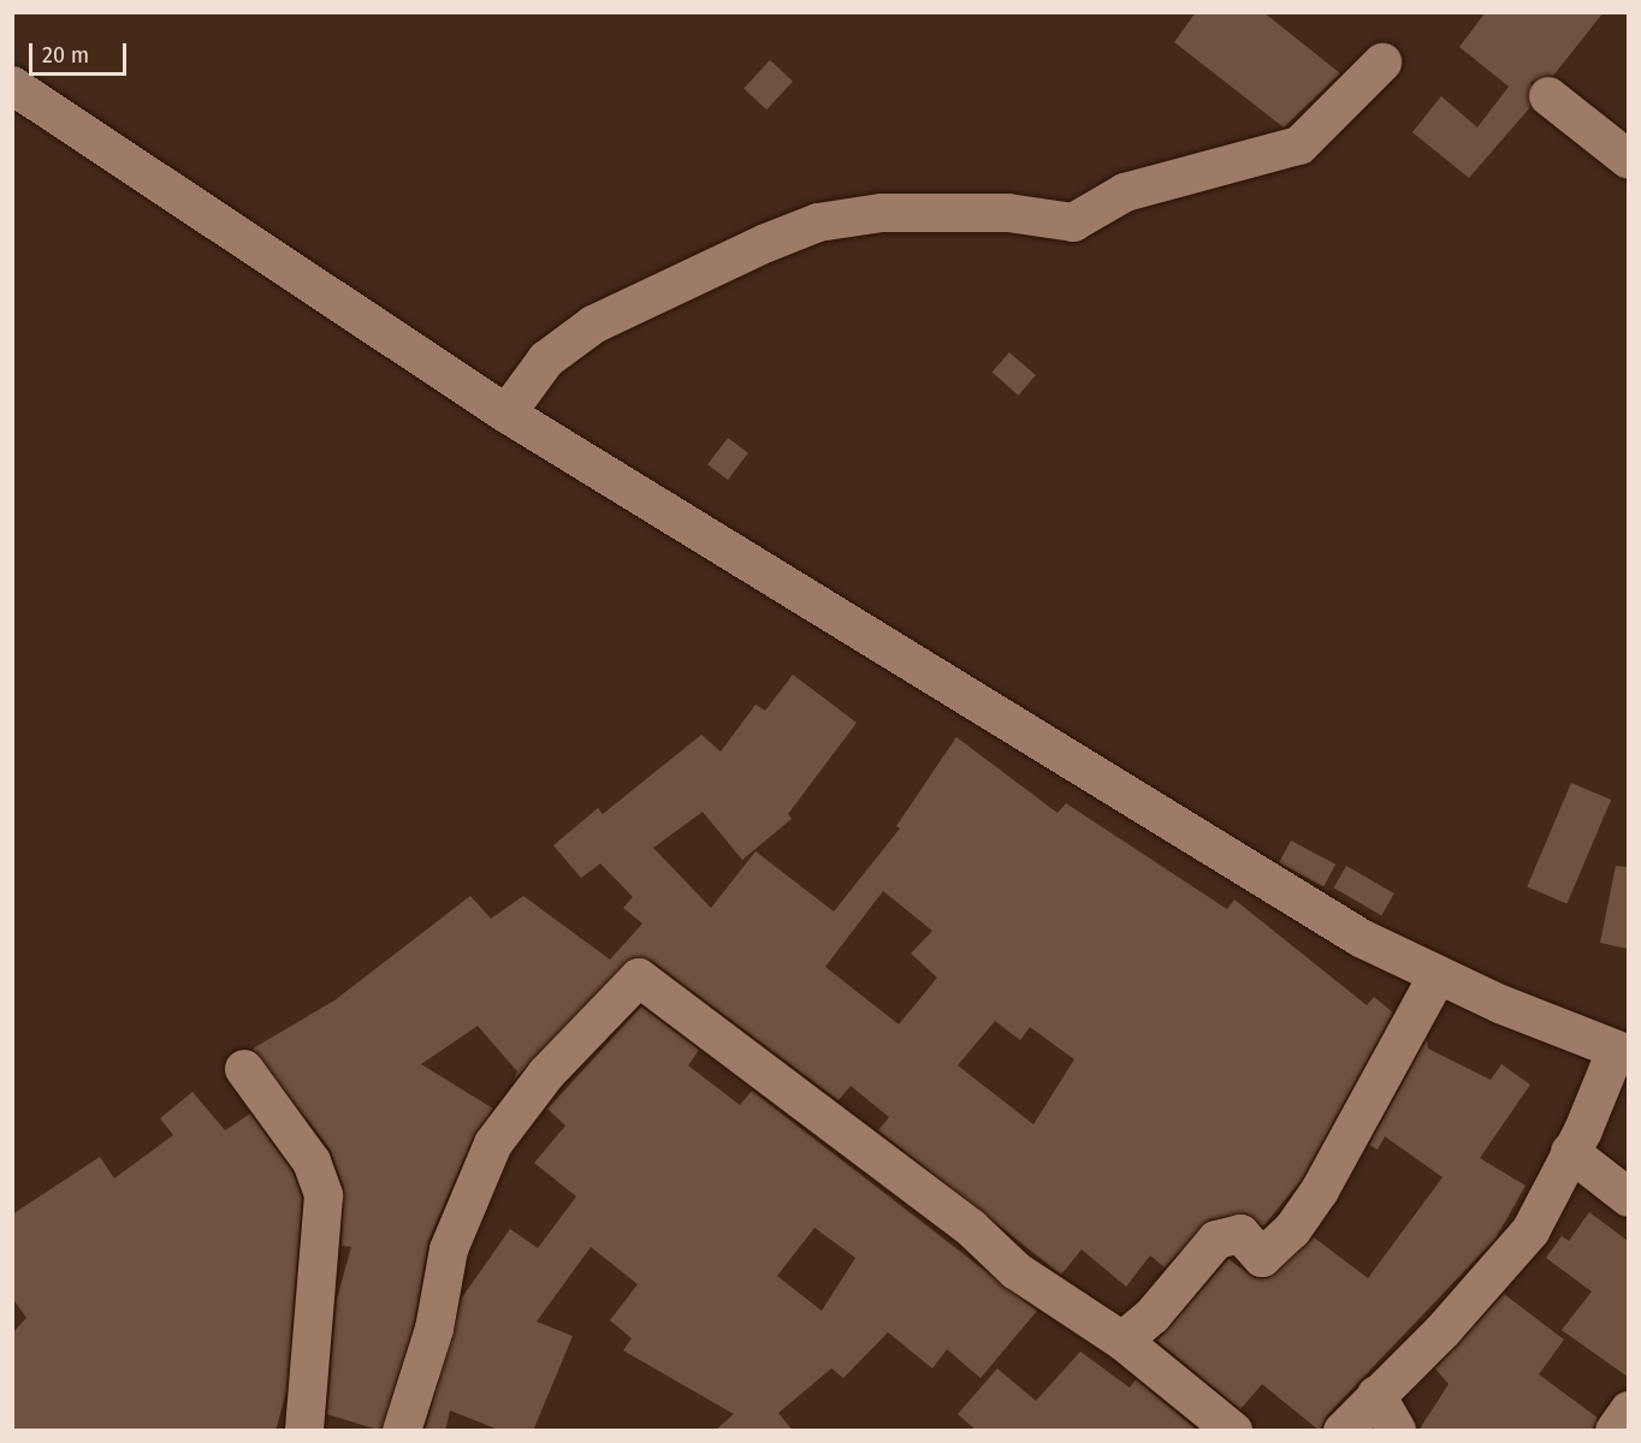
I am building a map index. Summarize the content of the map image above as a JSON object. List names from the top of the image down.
{
  "scale_bar": "20 m"
}
